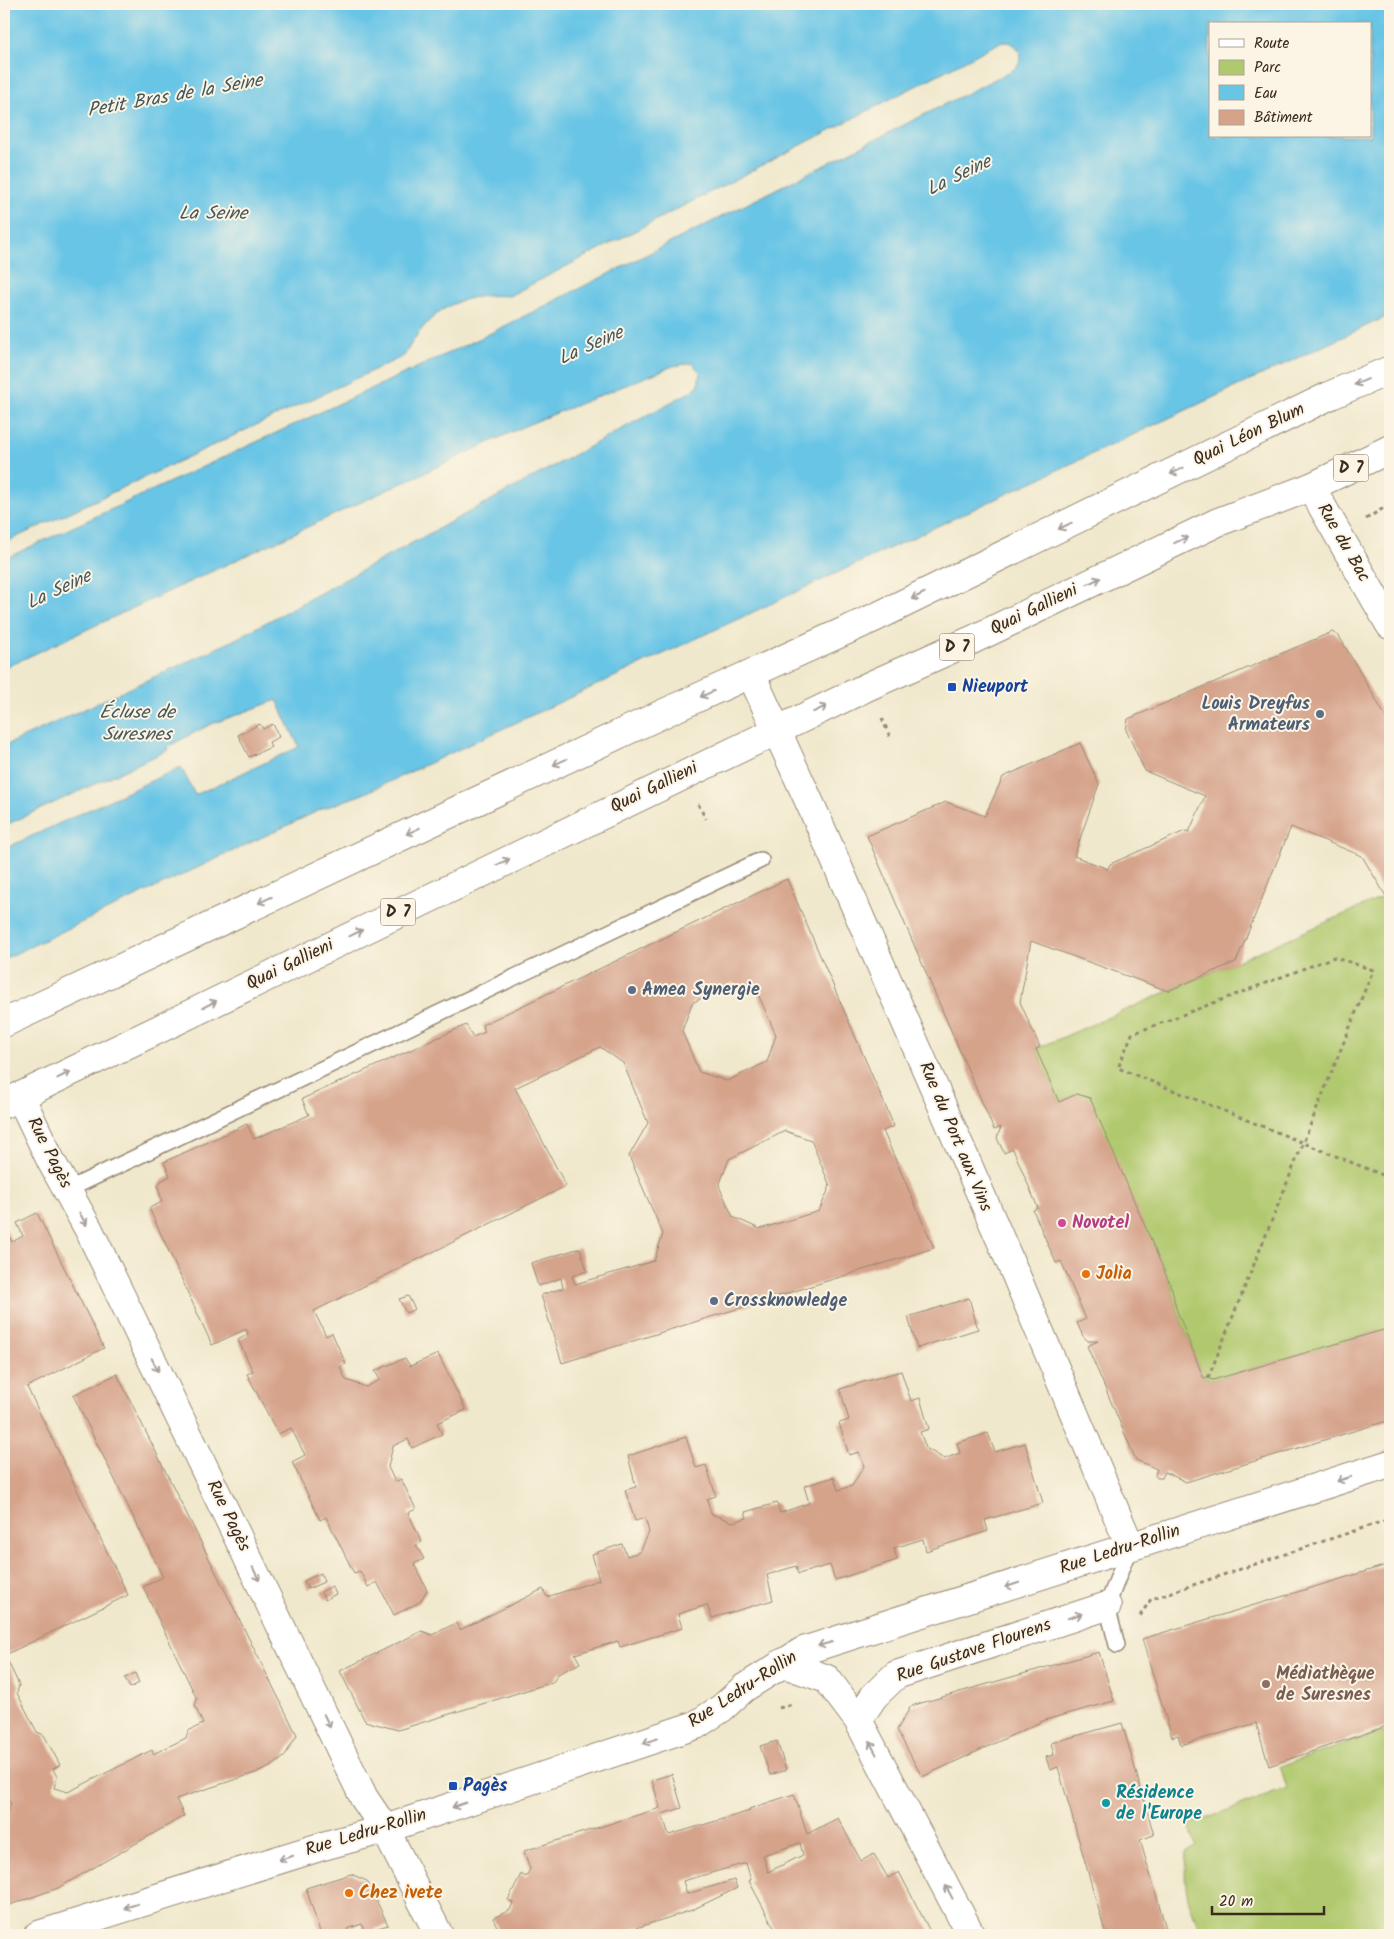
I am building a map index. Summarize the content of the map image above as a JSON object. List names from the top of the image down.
{
  "streets": {
    "street": [
      "Quai Léon Blum",
      "D 7",
      "Rue du Bac",
      "Quai Gallieni",
      "Rue du Port aux Vins",
      "Rue Pagès",
      "Rue Ledru-Rollin",
      "Rue Gustave Flourens"
    ]
  },
  "crossings": [
    ["Quai Léon Blum", "Rue du Port aux Vins"],
    ["D 7", "Rue du Bac"],
    ["D 7", "Quai Gallieni"],
    ["Rue du Bac", "Quai Gallieni"],
    ["Quai Gallieni", "Rue du Port aux Vins"],
    ["Quai Gallieni", "Rue Pagès"],
    ["Rue du Port aux Vins", "Rue Ledru-Rollin"],
    ["Rue Pagès", "Rue Ledru-Rollin"]
  ],
  "one_way": [
    "Quai Léon Blum",
    "Rue Pagès",
    "Rue Ledru-Rollin",
    "Rue Gustave Flourens"
  ],
  "water": ["Petit Bras de la Seine", "La Seine", "Écluse de Suresnes"],
  "places": {
    "transit": ["Nieuport", "Pagès"],
    "other": [
      "Louis Dreyfus Armateurs",
      "Amea Synergie",
      "Novotel",
      "Jolia",
      "Crossknowledge",
      "Médiathèque de Suresnes",
      "Résidence de l'Europe",
      "Chez ivete"
    ]
  },
  "legend": [
    "Route",
    "Parc",
    "Eau",
    "Bâtiment"
  ],
  "scale_bar": "20 m"
}
